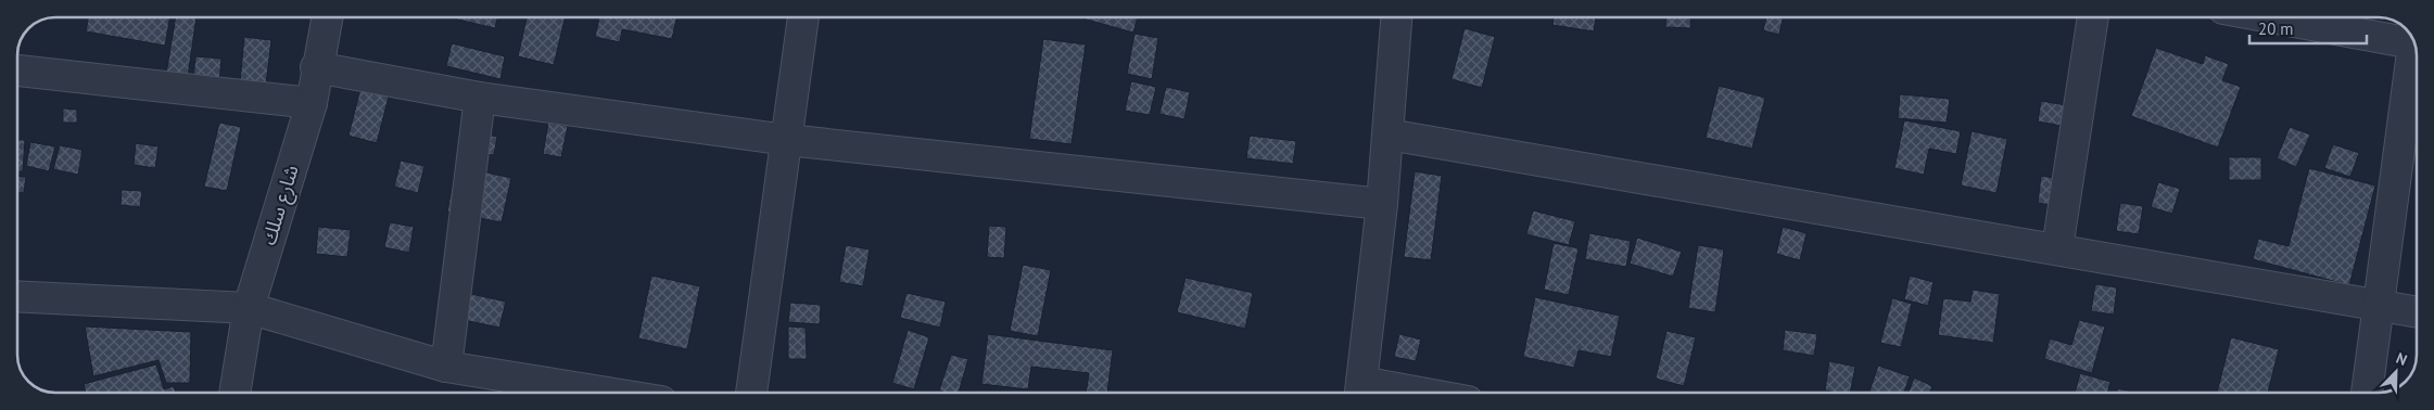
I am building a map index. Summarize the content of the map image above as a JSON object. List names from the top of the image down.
{
  "streets": {
    "street": ["شارع سلك"]
  },
  "scale_bar": "20 m",
  "north": "top right"
}
